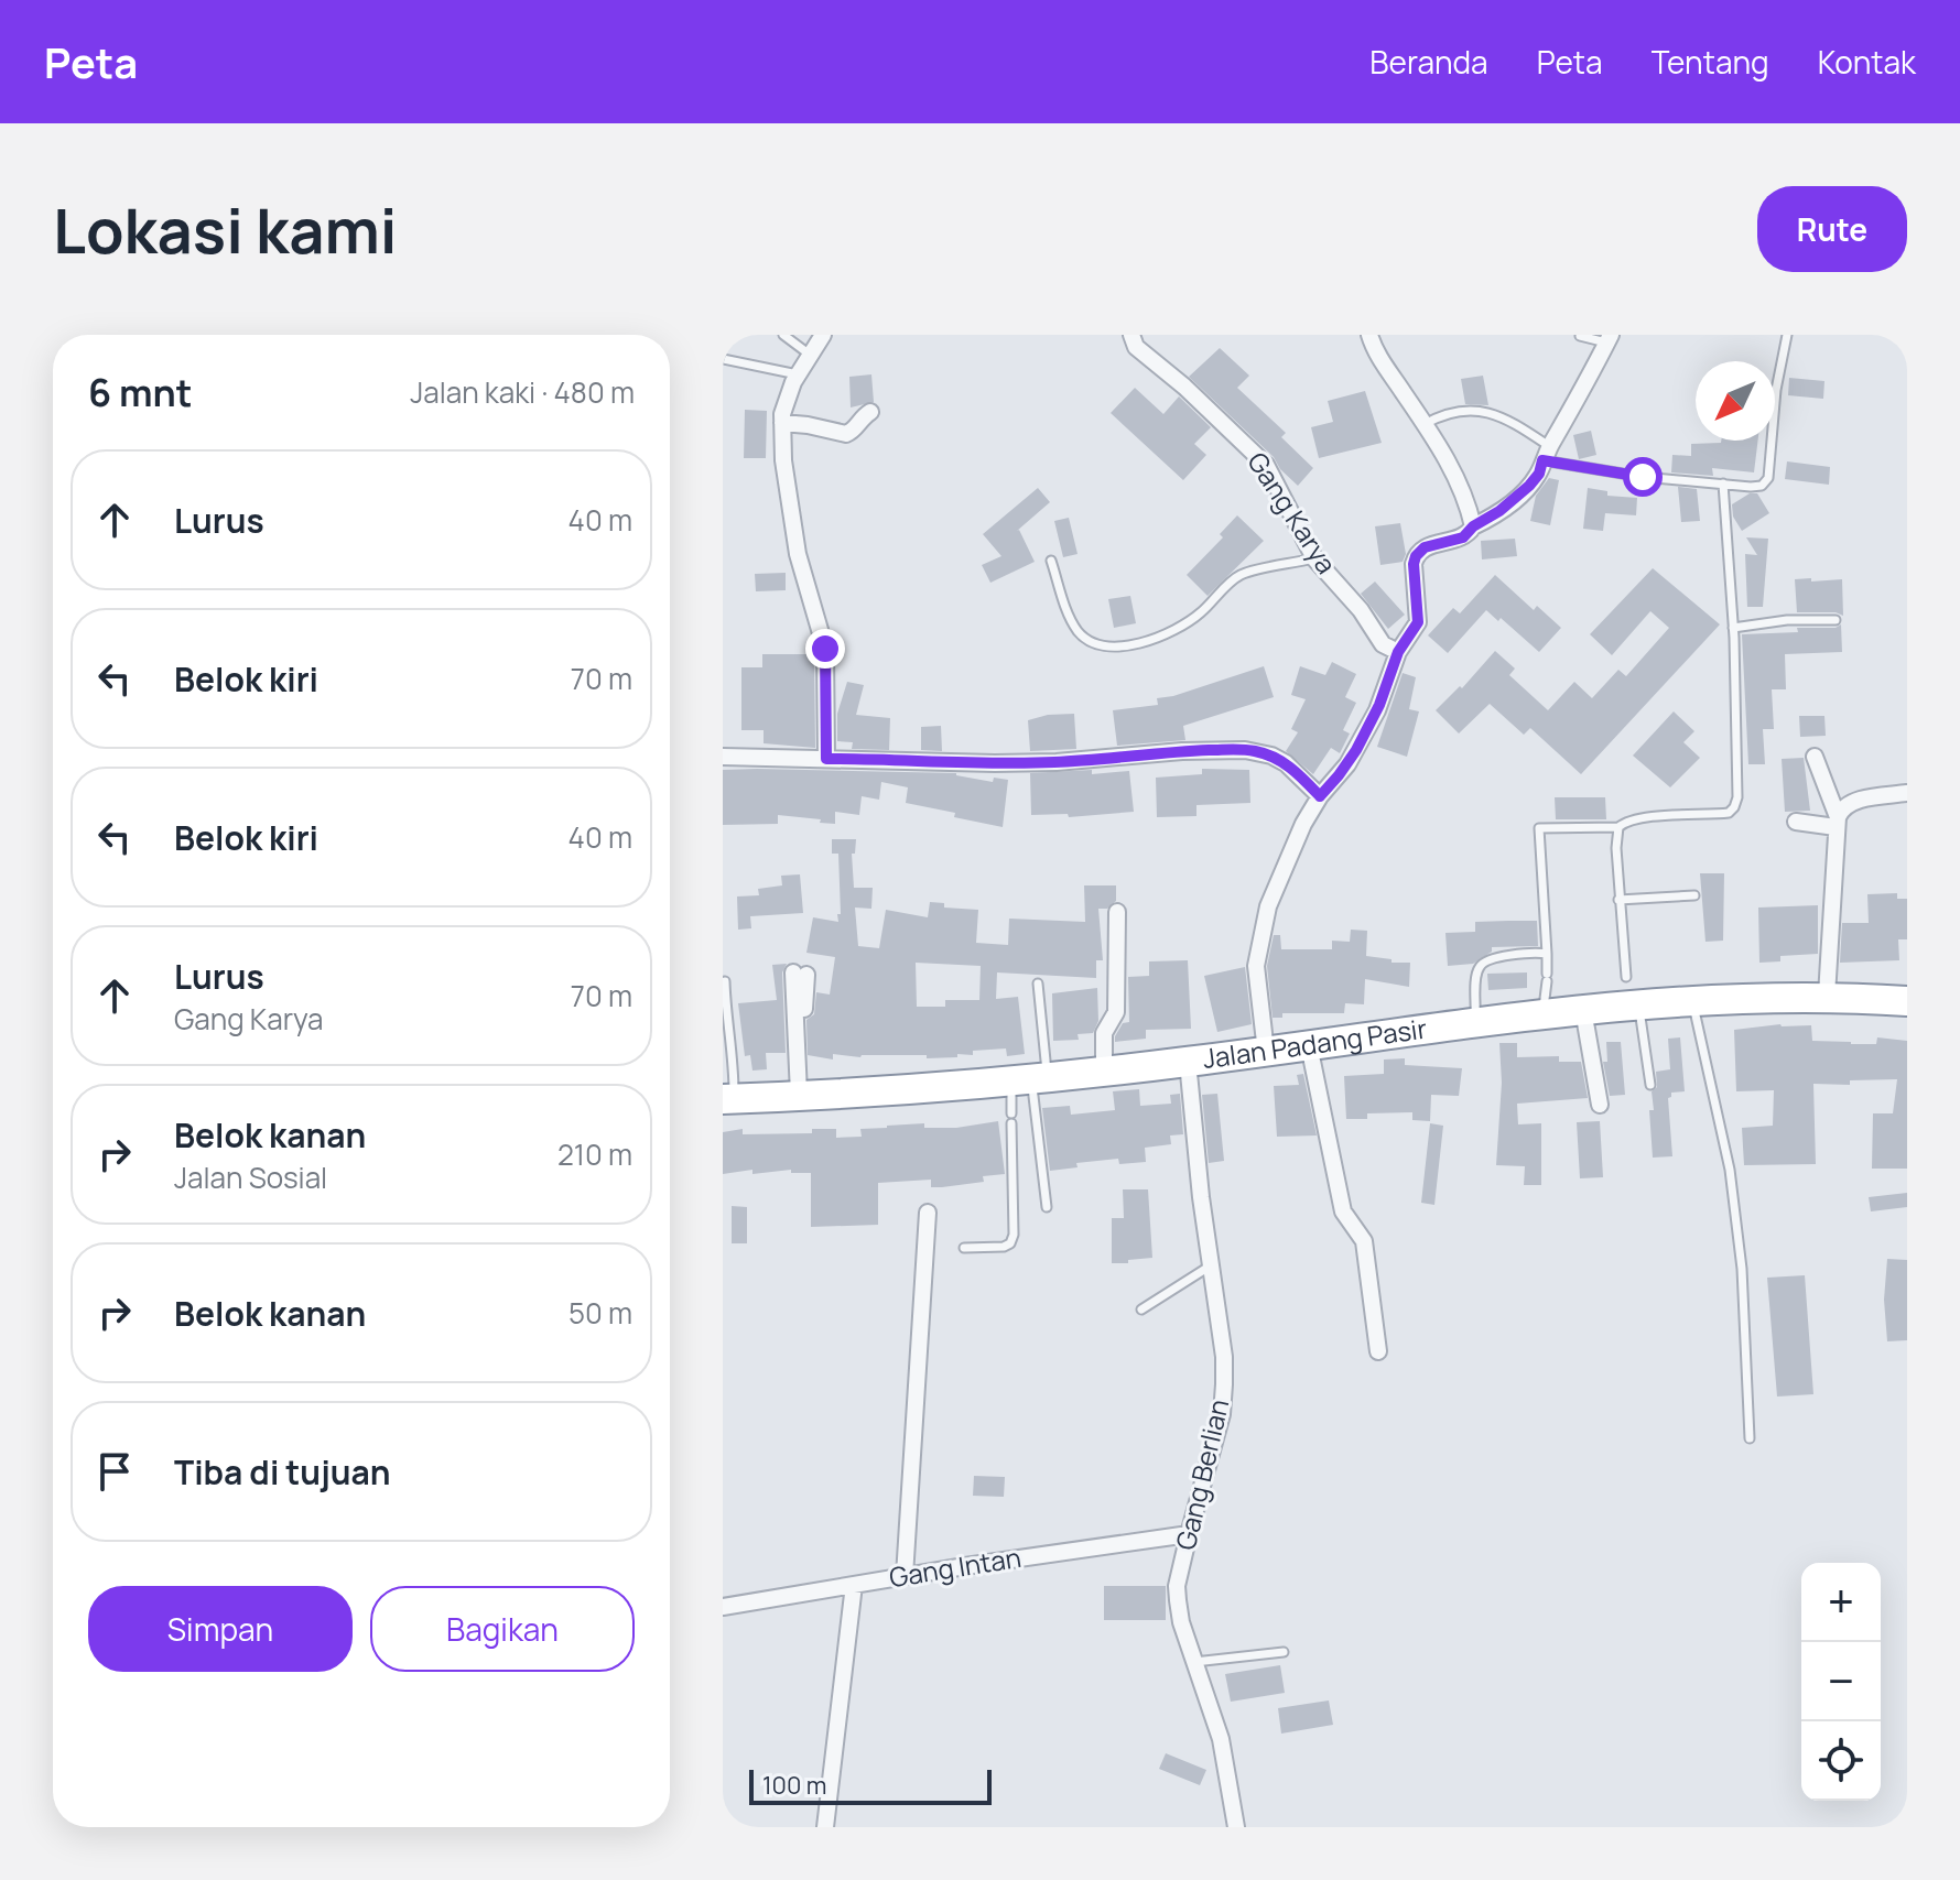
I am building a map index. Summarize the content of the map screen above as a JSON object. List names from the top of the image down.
{
  "streets": {
    "highway": ["Jalan Padang Pasir"],
    "street": ["Gang Karya", "Gang Berlian", "Gang Intan"]
  },
  "crossings": [
    ["Jalan Padang Pasir", "Gang Berlian"],
    ["Gang Berlian", "Gang Intan"]
  ],
  "scale_bar": "100 m",
  "north": "bottom left",
  "page": {
    "header": "Peta",
    "nav": [
      "Beranda",
      "Peta",
      "Tentang",
      "Kontak"
    ],
    "buttons": [
      "Rute",
      ["Simpan", "Bagikan"]
    ],
    "title": "Lokasi kami",
    "heading": ["6 mnt", "Jalan kaki · 480 m"],
    "list": [
      ["Lurus", "40 m"],
      ["Belok kiri", "70 m"],
      ["Belok kiri", "40 m"],
      ["Lurus", "Gang Karya", "70 m"],
      ["Belok kanan", "Jalan Sosial", "210 m"],
      ["Belok kanan", "50 m"],
      "Tiba di tujuan"
    ],
    "map_buttons": ["+", "−"],
    "scale": "100 m"
  }
}
